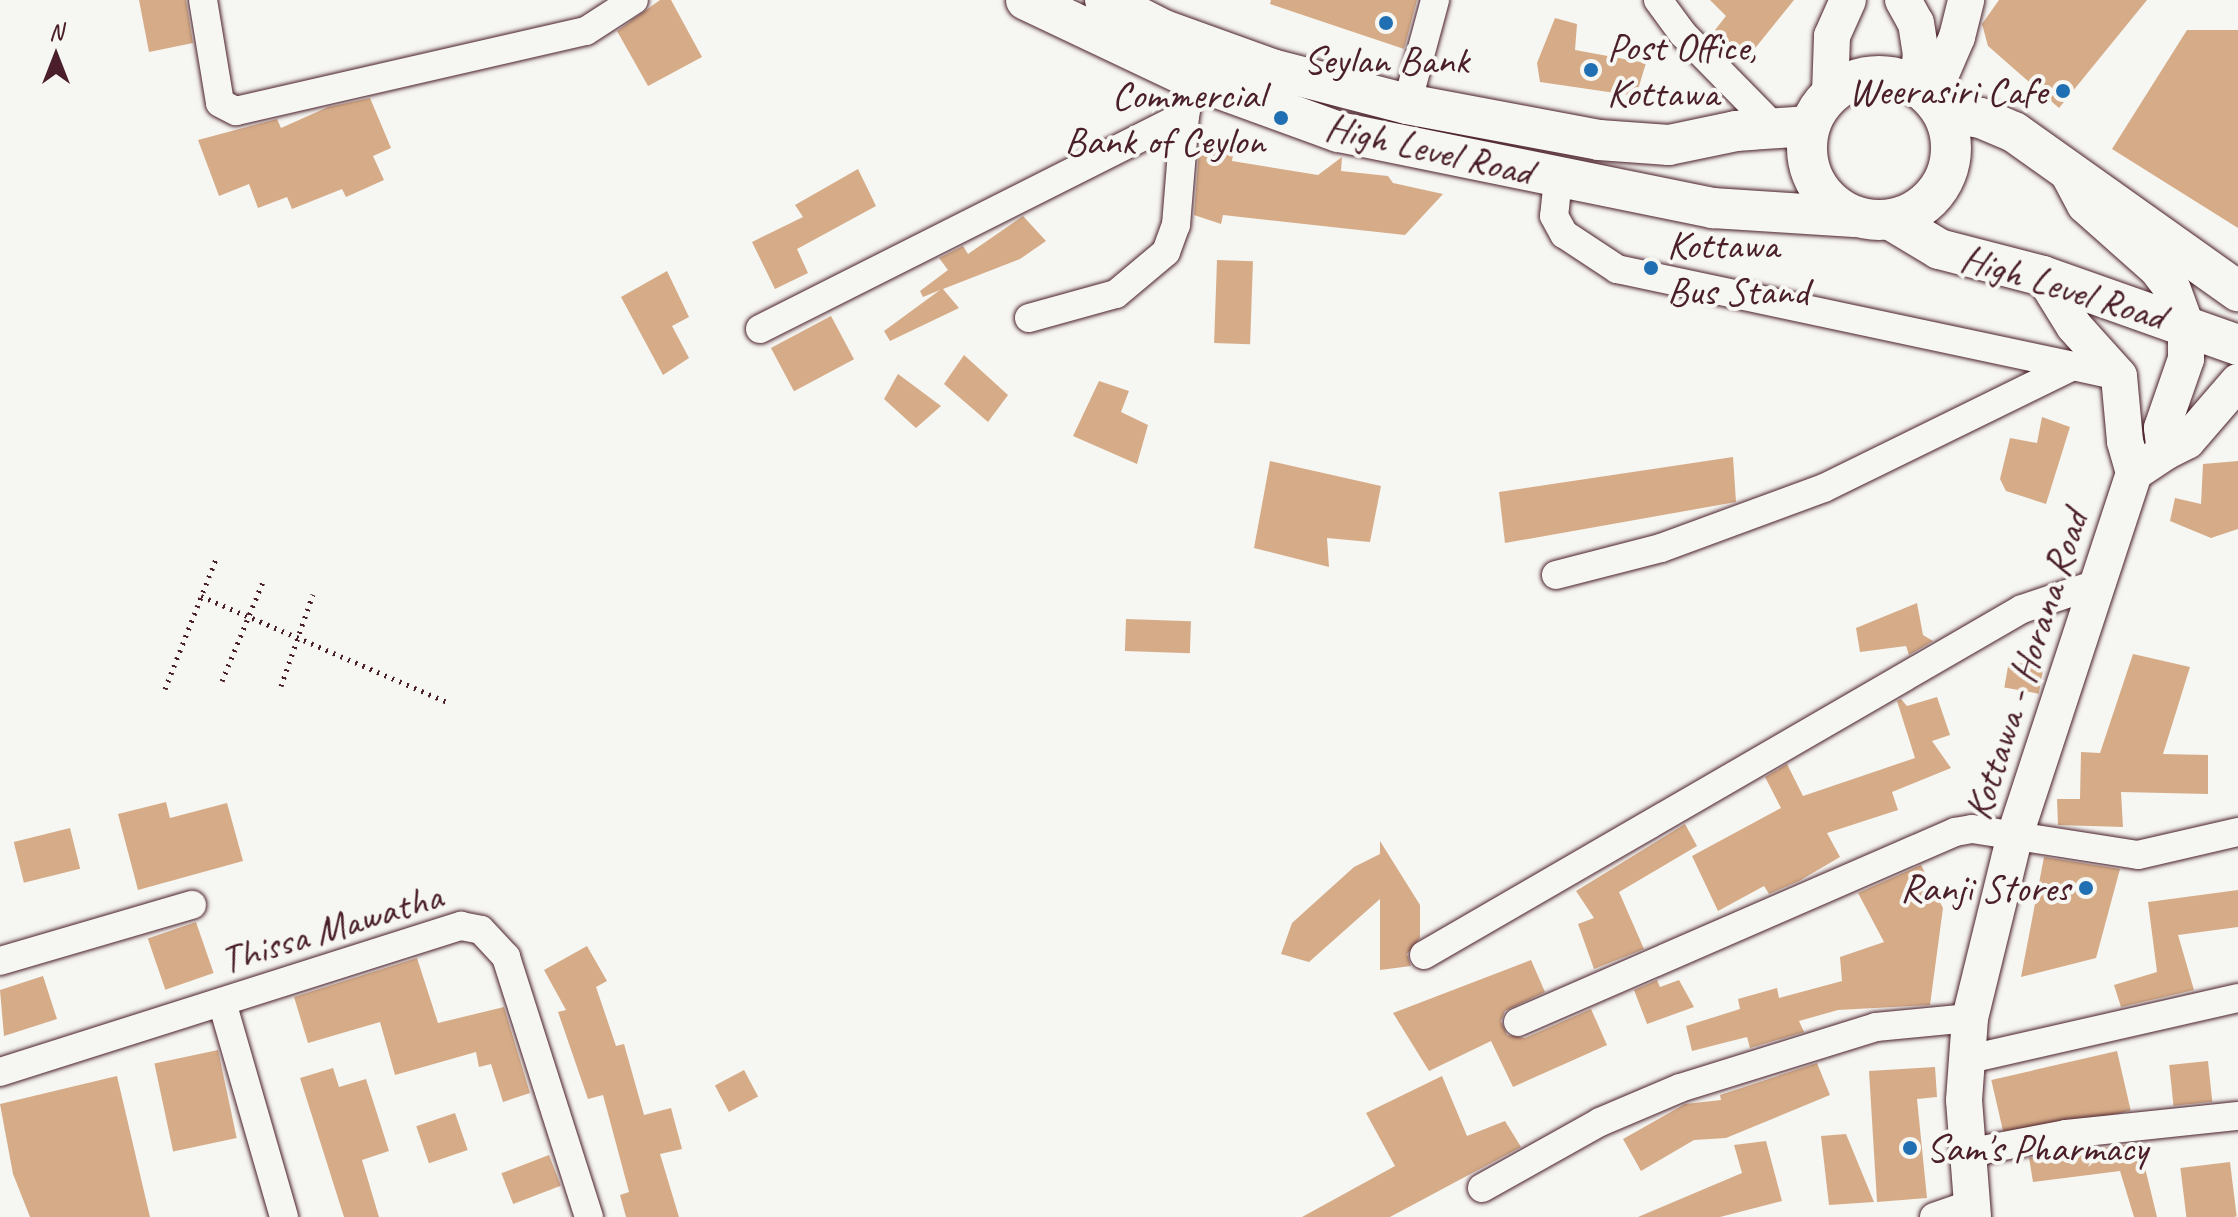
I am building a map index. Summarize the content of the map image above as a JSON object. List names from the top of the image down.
{
  "streets": {
    "highway": ["High Level Road"],
    "main road": ["Kottawa - Horana Road"],
    "street": ["Thissa Mawatha"]
  },
  "places": [
    "Seylan Bank",
    "Post Office, Kottawa",
    "Weerasiri Cafe",
    "Commercial Bank of Ceylon",
    "Kottawa Bus Stand",
    "Ranji Stores",
    "Sam's Pharmacy"
  ],
  "north": "top"
}
